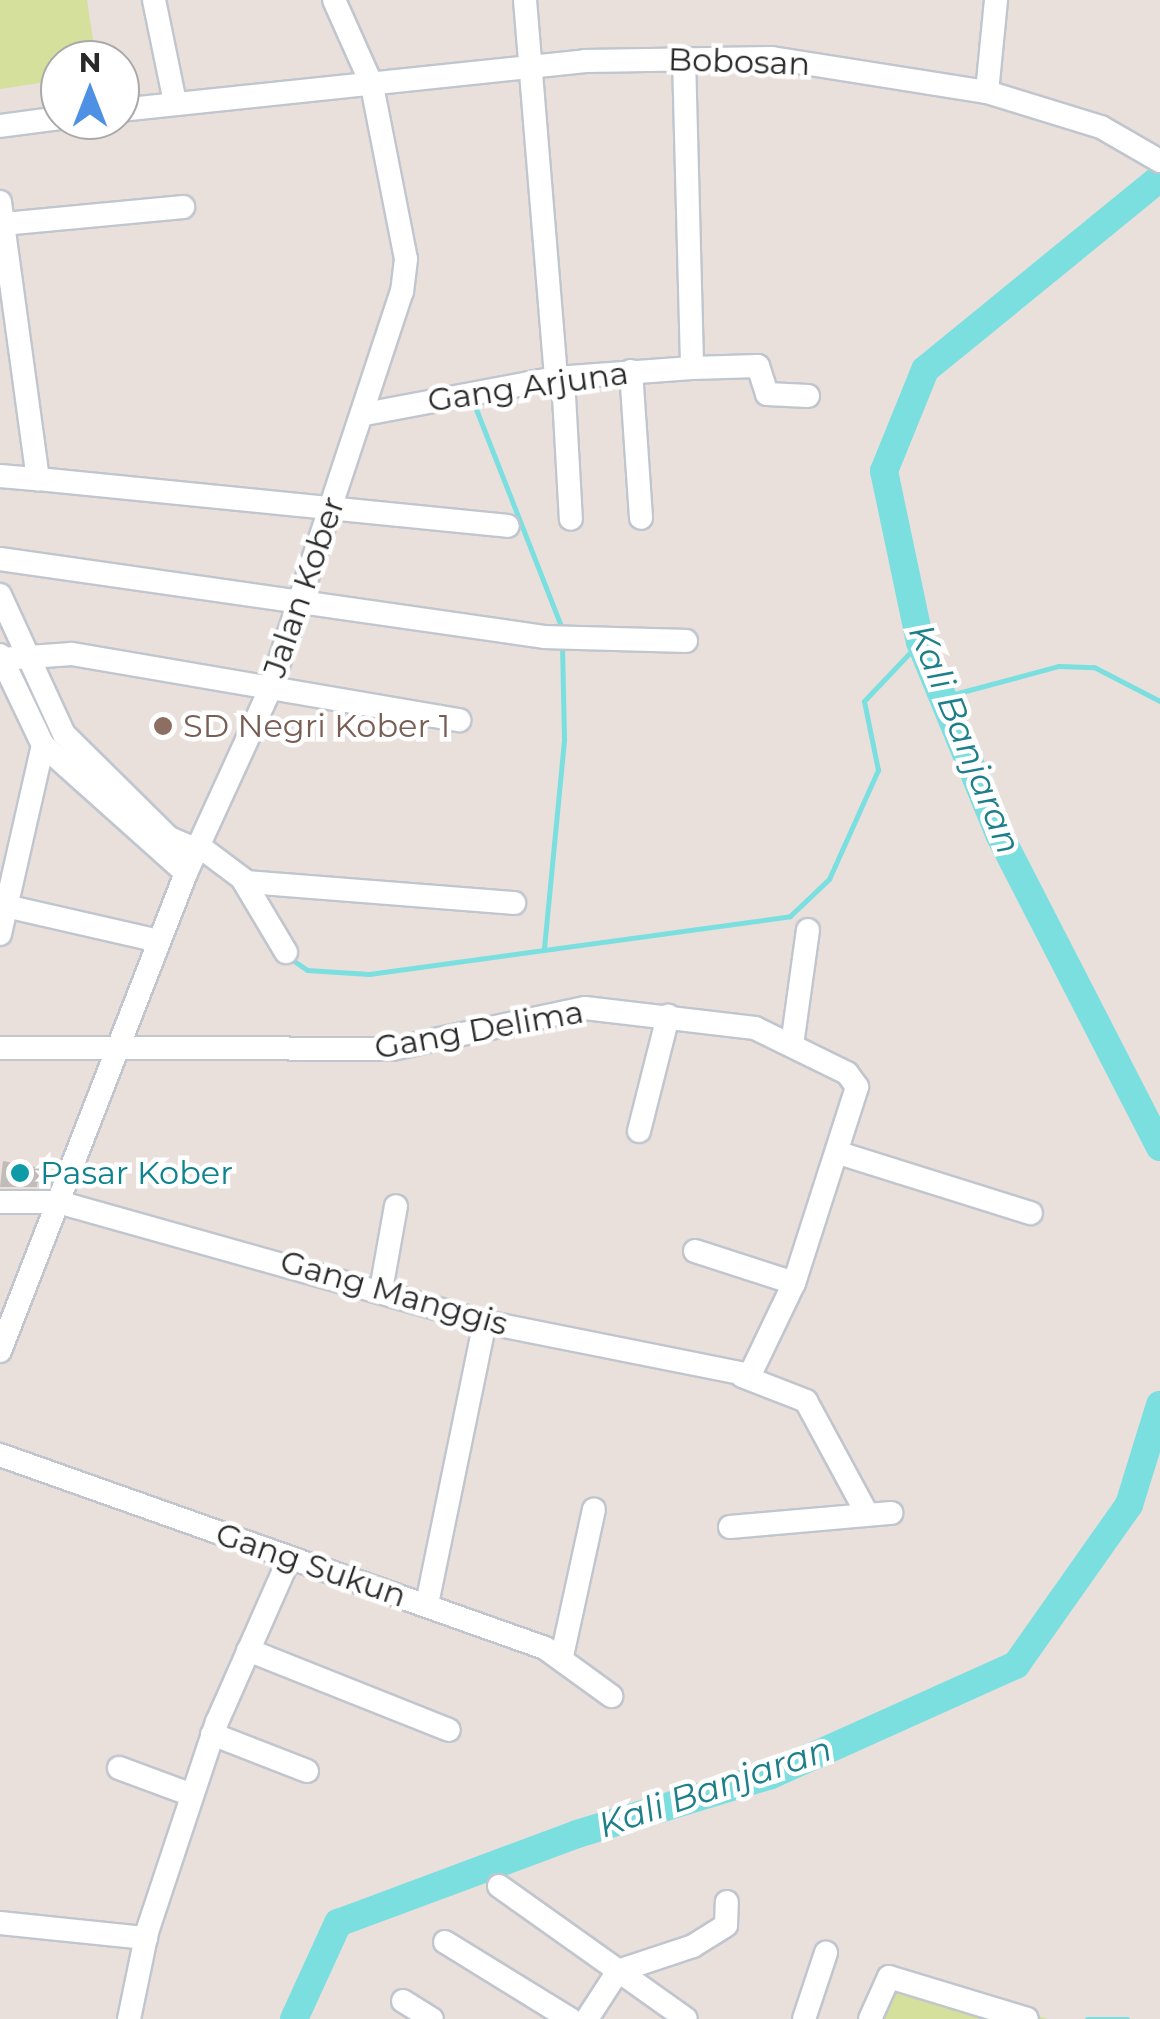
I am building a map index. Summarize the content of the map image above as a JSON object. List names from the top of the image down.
{
  "streets": {
    "street": [
      "Bobosan",
      "Gang Arjuna",
      "Jalan Kober",
      "Gang Delima",
      "Gang Manggis",
      "Gang Sukun"
    ]
  },
  "crossings": [
    ["Bobosan", "Jalan Kober"],
    ["Gang Arjuna", "Jalan Kober"],
    ["Jalan Kober", "Gang Delima"],
    ["Jalan Kober", "Gang Manggis"],
    ["Gang Delima", "Gang Manggis"]
  ],
  "water": ["Kali Banjaran"],
  "places": ["SD Negri Kober 1", "Pasar Kober"],
  "north": "top"
}
